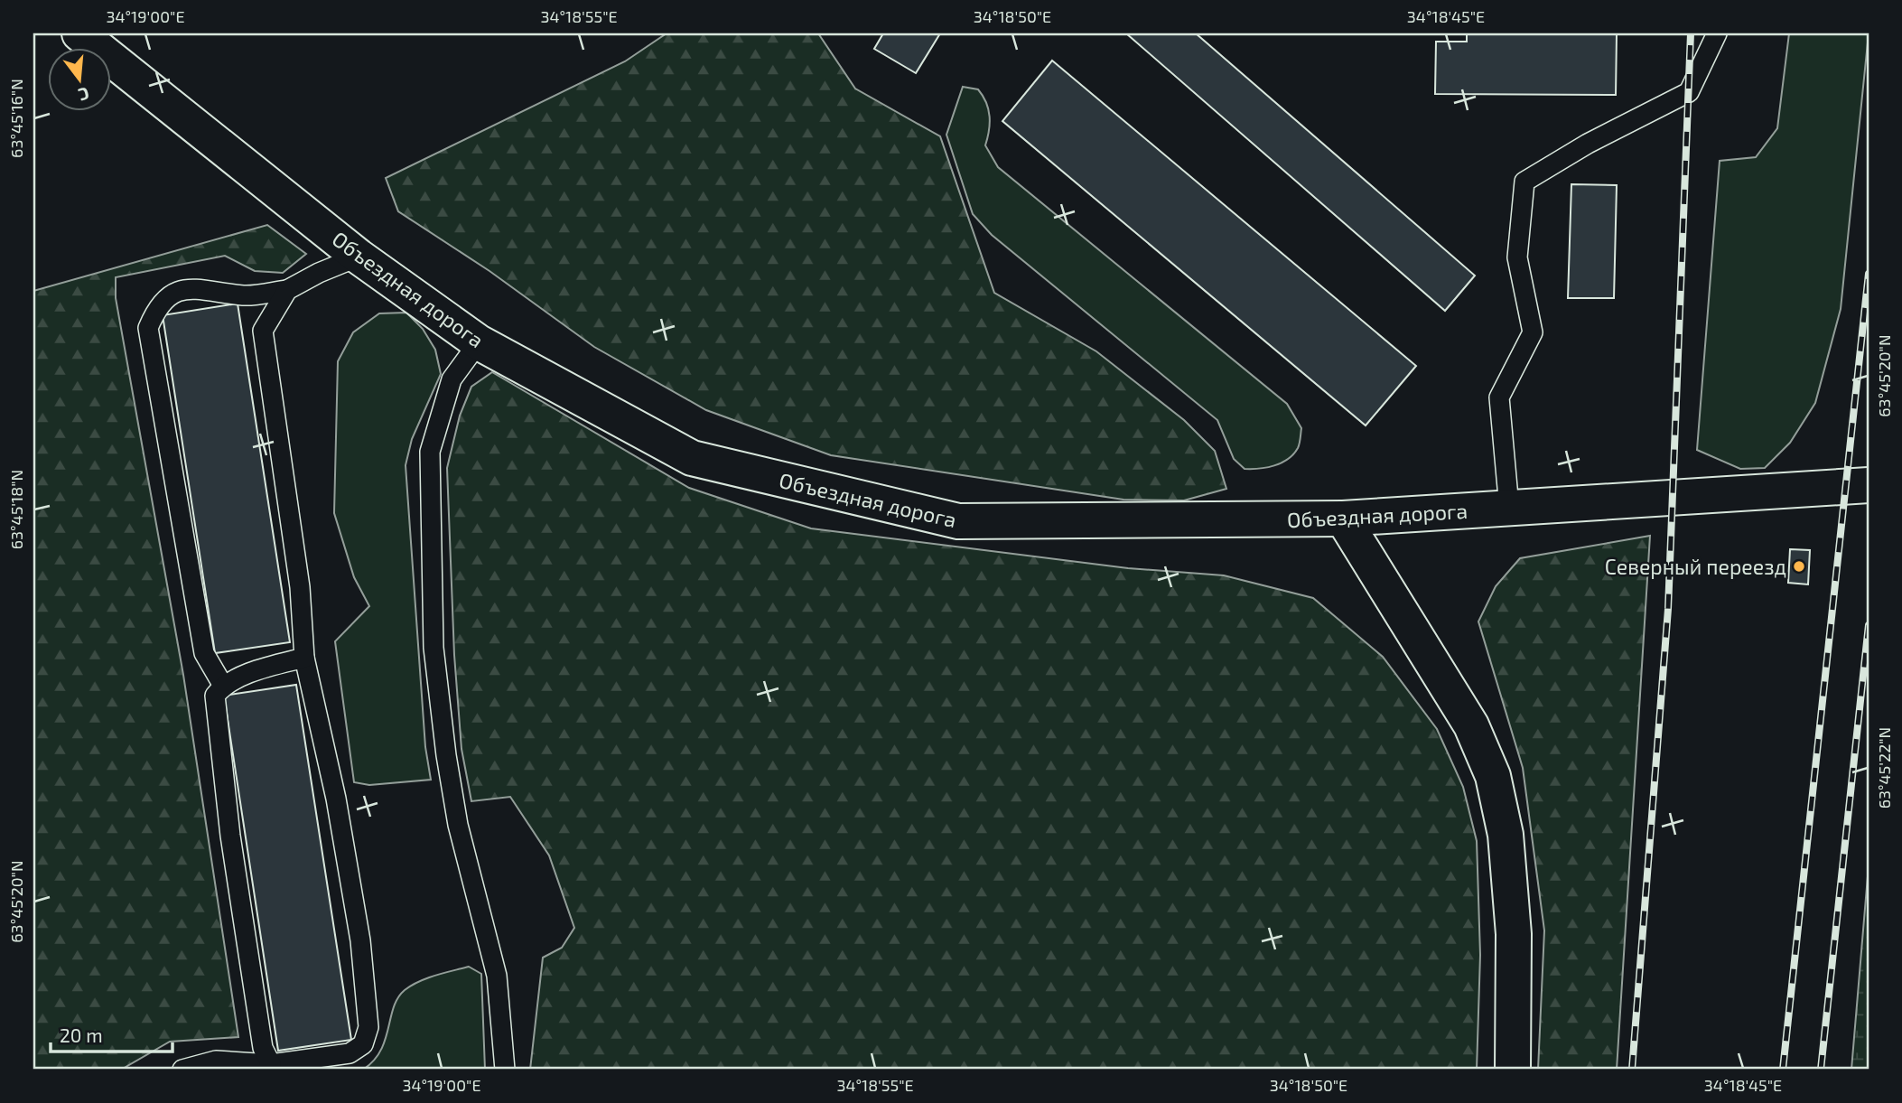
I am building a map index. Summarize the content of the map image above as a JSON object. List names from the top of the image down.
{
  "streets": {
    "street": ["Объездная дорога"]
  },
  "places": ["Северный переезд"],
  "scale_bar": "20 m",
  "north": "bottom",
  "coordinates": [
    "34°19'00\"E",
    "34°18'55\"E",
    "34°18'50\"E",
    "34°18'45\"E",
    "63°45'16\"N",
    "63°45'20\"N",
    "63°45'18\"N",
    "63°45'22\"N"
  ]
}
